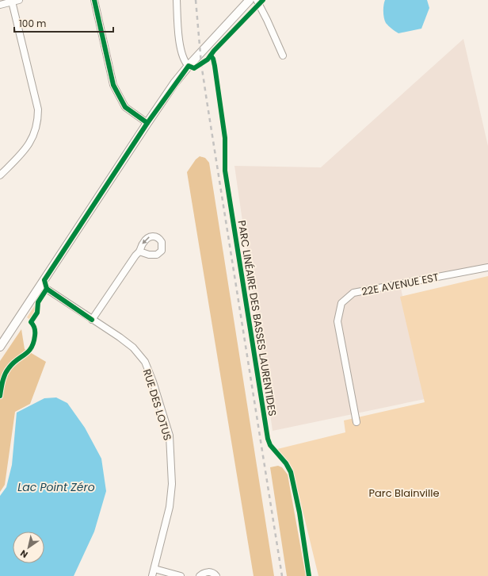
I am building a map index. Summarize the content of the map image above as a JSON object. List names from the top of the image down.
{
  "streets": {
    "street": ["22E AVENUE EST", "RUE DES LOTUS"],
    "cycle path": ["PARC LINÉAIRE DES BASSES LAURENTIDES"]
  },
  "water": ["Lac Point Zéro"],
  "parks": ["Parc Blainville"],
  "scale_bar": "100 m",
  "north": "bottom left"
}
